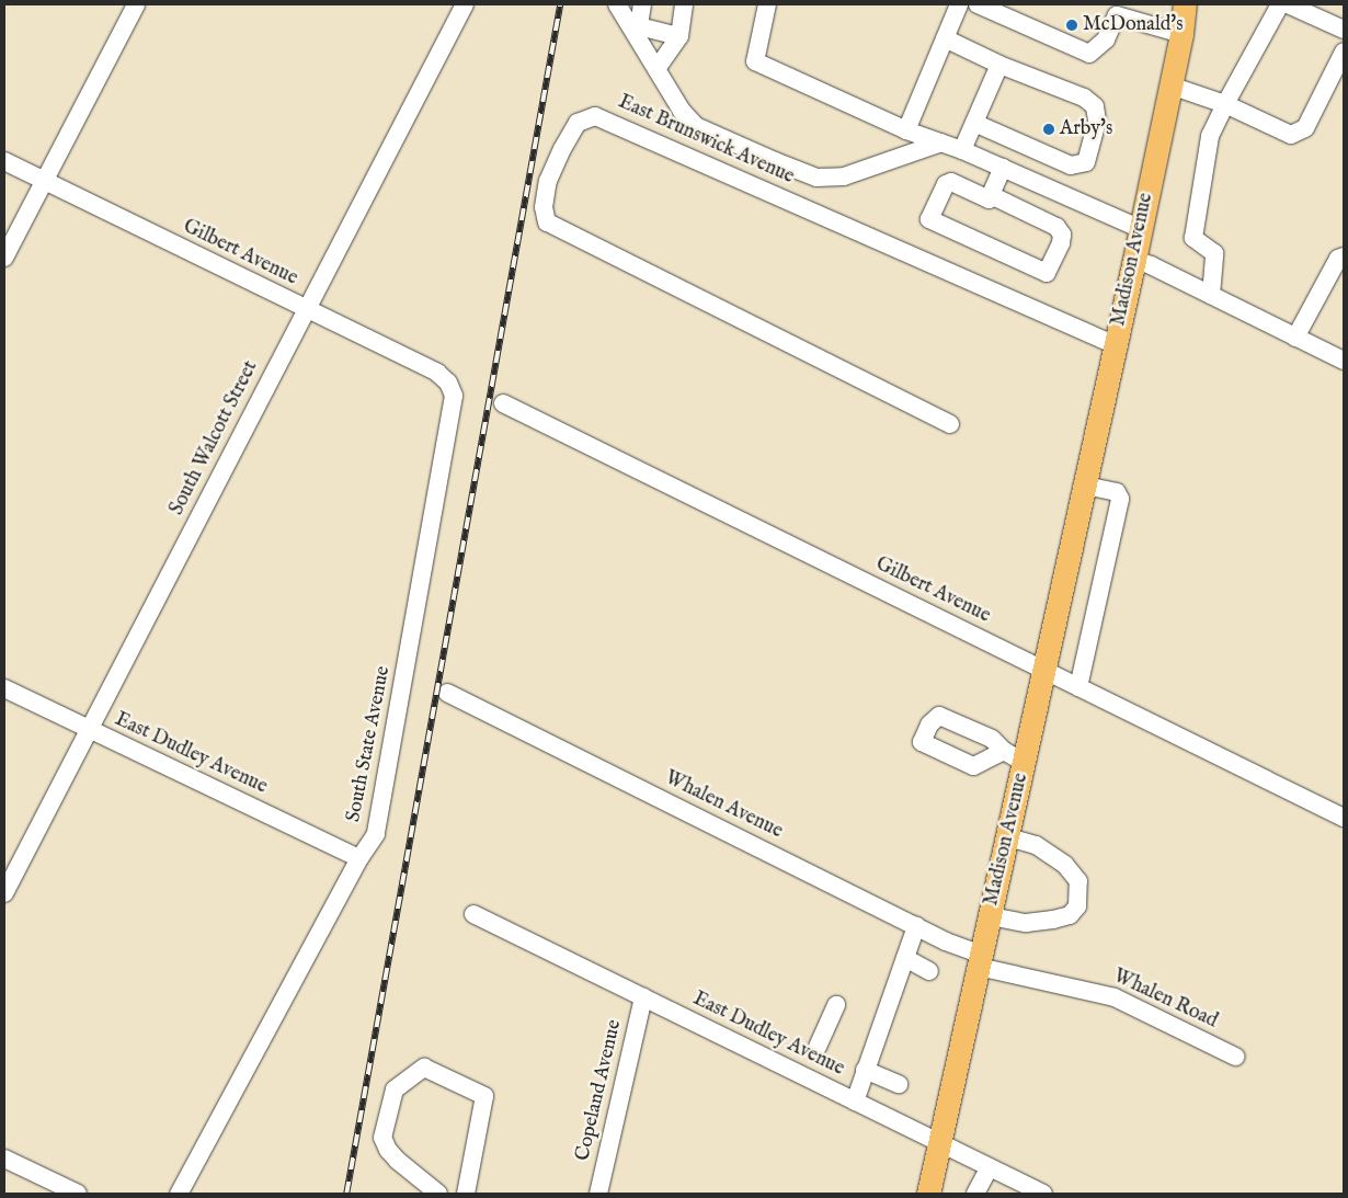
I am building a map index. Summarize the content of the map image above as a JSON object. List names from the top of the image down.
{
  "streets": {
    "main road": ["Madison Avenue"],
    "street": [
      "East Brunswick Avenue",
      "Gilbert Avenue",
      "South Walcott Street",
      "South State Avenue",
      "East Dudley Avenue",
      "Whalen Avenue",
      "Whalen Road",
      "Copeland Avenue"
    ]
  },
  "crossings": [
    ["East Brunswick Avenue", "Madison Avenue"],
    ["Gilbert Avenue", "Madison Avenue"],
    ["Gilbert Avenue", "South Walcott Street"],
    ["Gilbert Avenue", "South State Avenue"],
    ["Madison Avenue", "East Dudley Avenue"],
    ["Madison Avenue", "Whalen Avenue"],
    ["Madison Avenue", "Whalen Road"],
    ["South Walcott Street", "East Dudley Avenue"],
    ["South State Avenue", "East Dudley Avenue"],
    ["East Dudley Avenue", "Copeland Avenue"],
    ["Whalen Avenue", "Whalen Road"]
  ],
  "places": ["McDonald's", "Arby's"]
}
